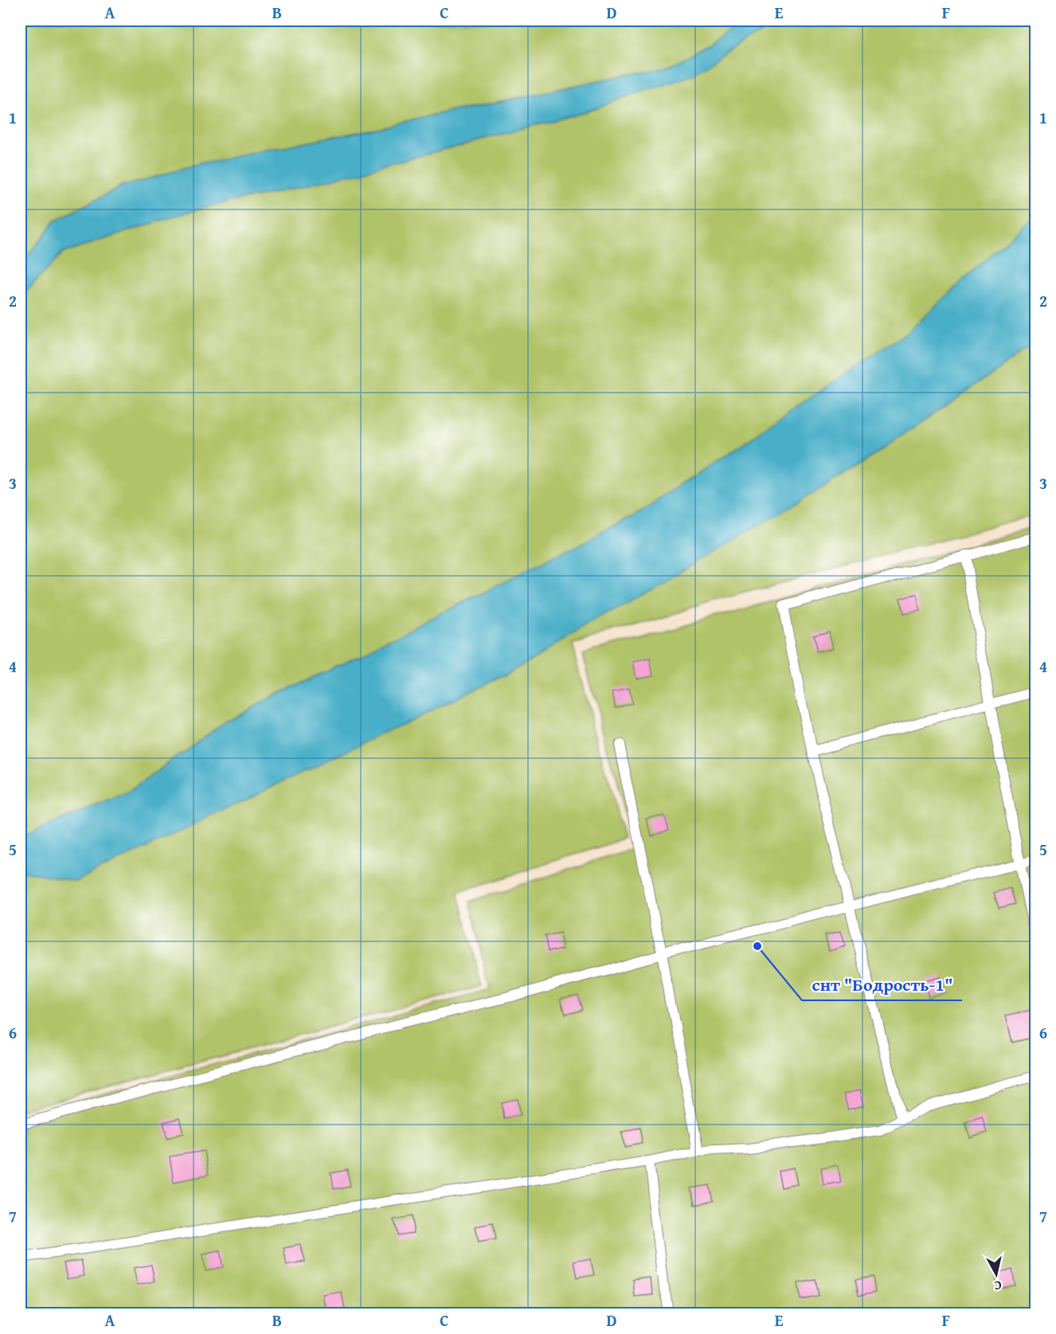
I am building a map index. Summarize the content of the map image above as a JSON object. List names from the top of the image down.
{
  "places": ["снт \"Бодрость-1\""],
  "north": "bottom",
  "grid": {
    "columns": [
      "A",
      "B",
      "C",
      "D",
      "E",
      "F"
    ],
    "rows": [
      "1",
      "2",
      "3",
      "4",
      "5",
      "6",
      "7"
    ]
  }
}
